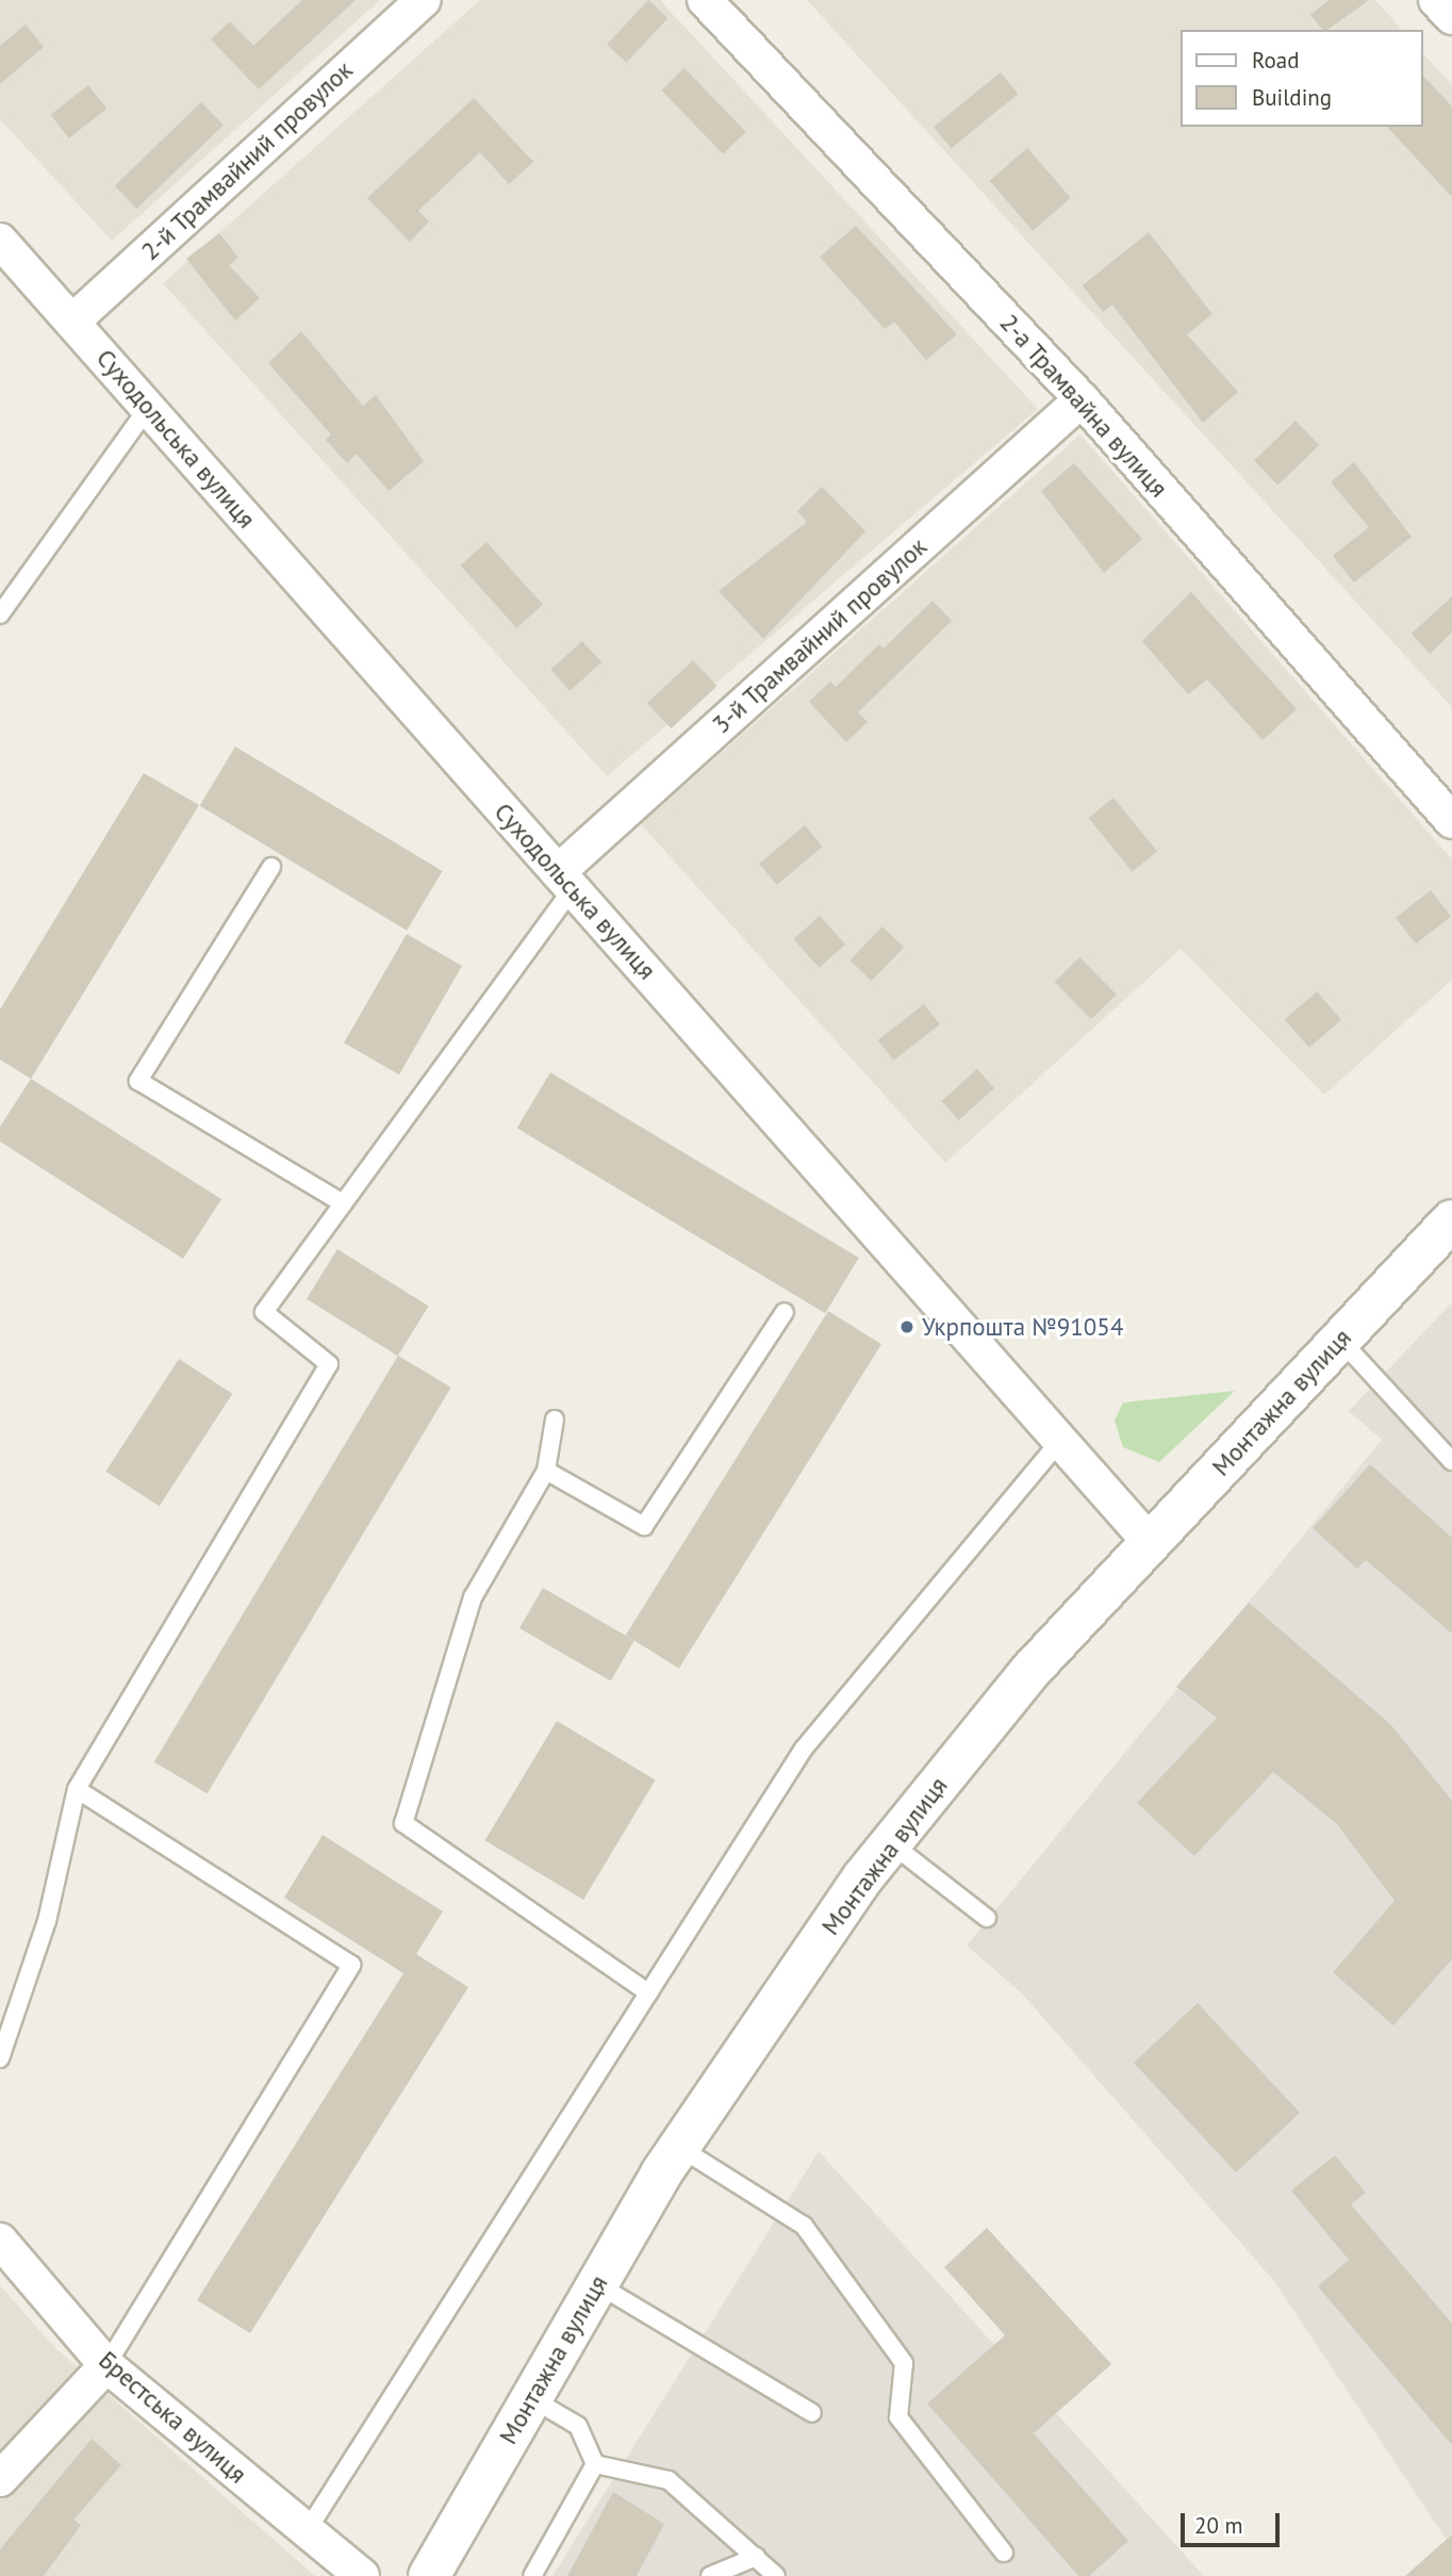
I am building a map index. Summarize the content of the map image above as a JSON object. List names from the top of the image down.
{
  "streets": {
    "street": [
      "2-й Трамвайний провулок",
      "2-а Трамвайна вулиця",
      "Суходольська вулиця",
      "3-й Трамвайний провулок",
      "Монтажна вулиця",
      "Брестська вулиця"
    ]
  },
  "crossings": [
    ["2-й Трамвайний провулок", "Суходольська вулиця"],
    ["2-а Трамвайна вулиця", "3-й Трамвайний провулок"],
    ["Суходольська вулиця", "3-й Трамвайний провулок"],
    ["Суходольська вулиця", "Монтажна вулиця"]
  ],
  "places": ["Укрпошта №91054"],
  "legend": ["Road", "Building"],
  "scale_bar": "20 m"
}
